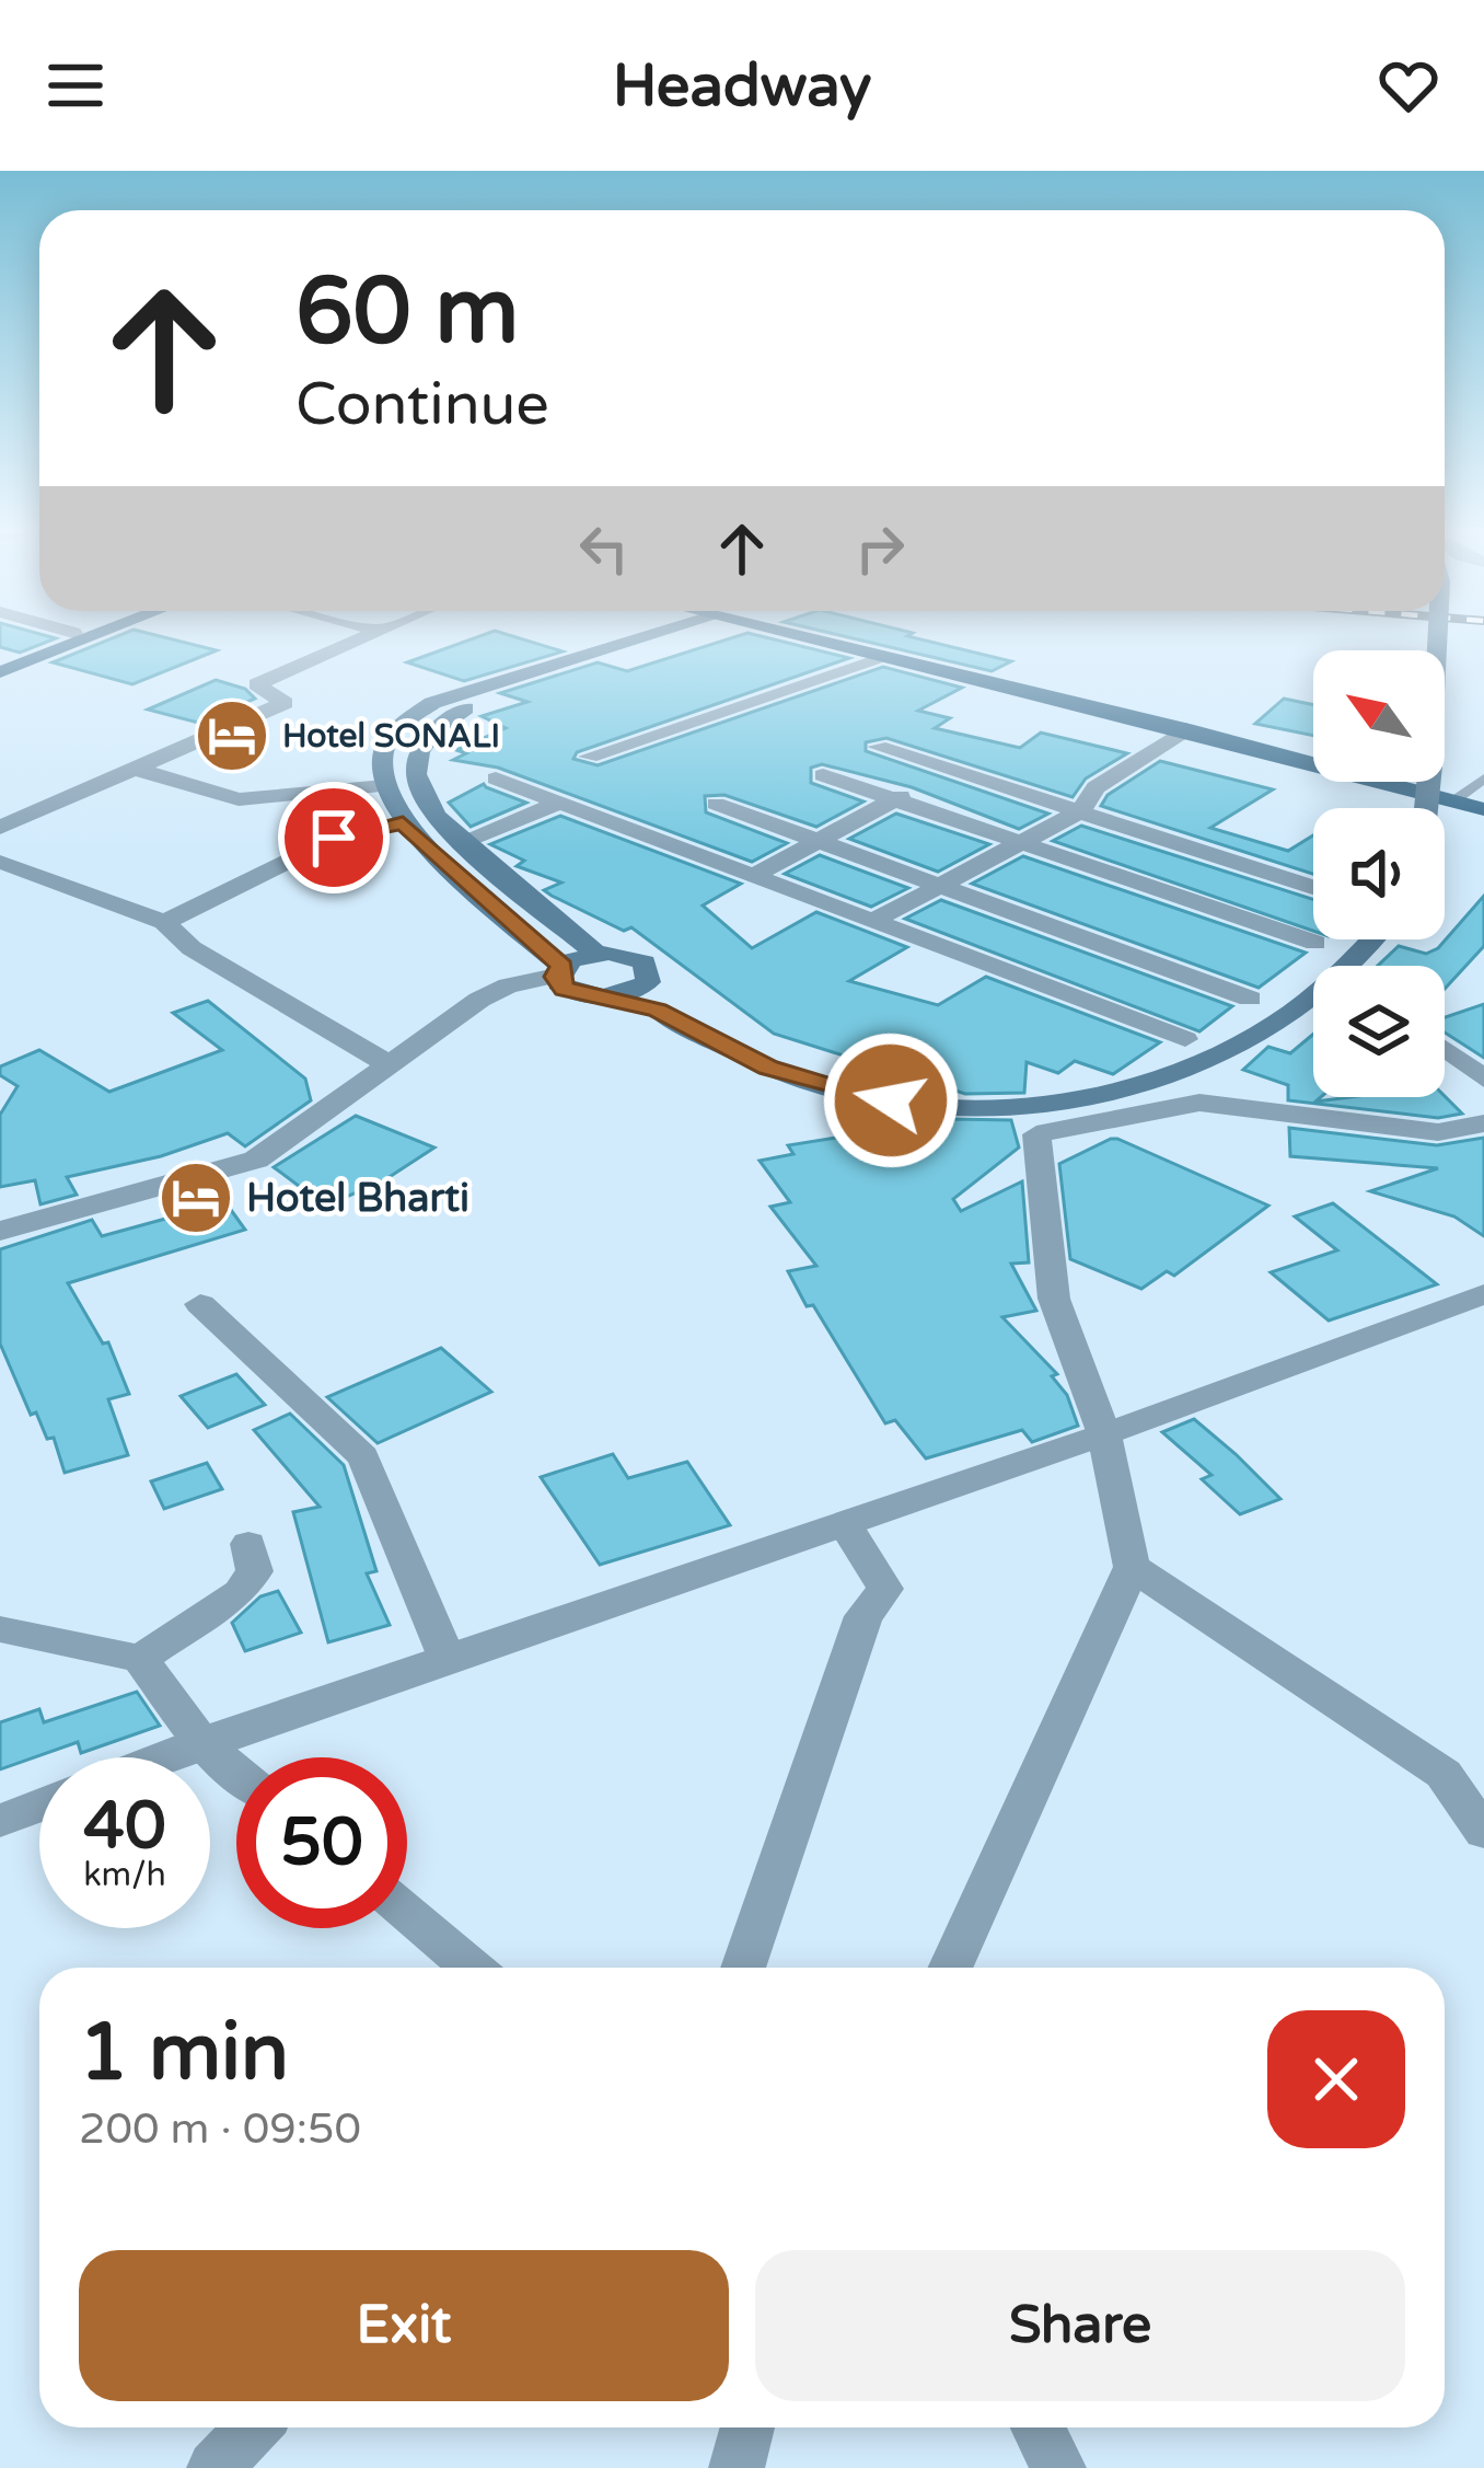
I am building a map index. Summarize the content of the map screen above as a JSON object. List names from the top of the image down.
{
  "places": {
    "hotel": ["Hotel SONALI", "Hotel Bharti"]
  },
  "north": "top left",
  "page": {
    "header": "Headway",
    "turn": ["60 m", "Continue"],
    "speed": "40 km/h",
    "limit": "50",
    "heading": ["1 min", "200 m · 09:50"],
    "buttons": ["Exit", "Share"]
  }
}
